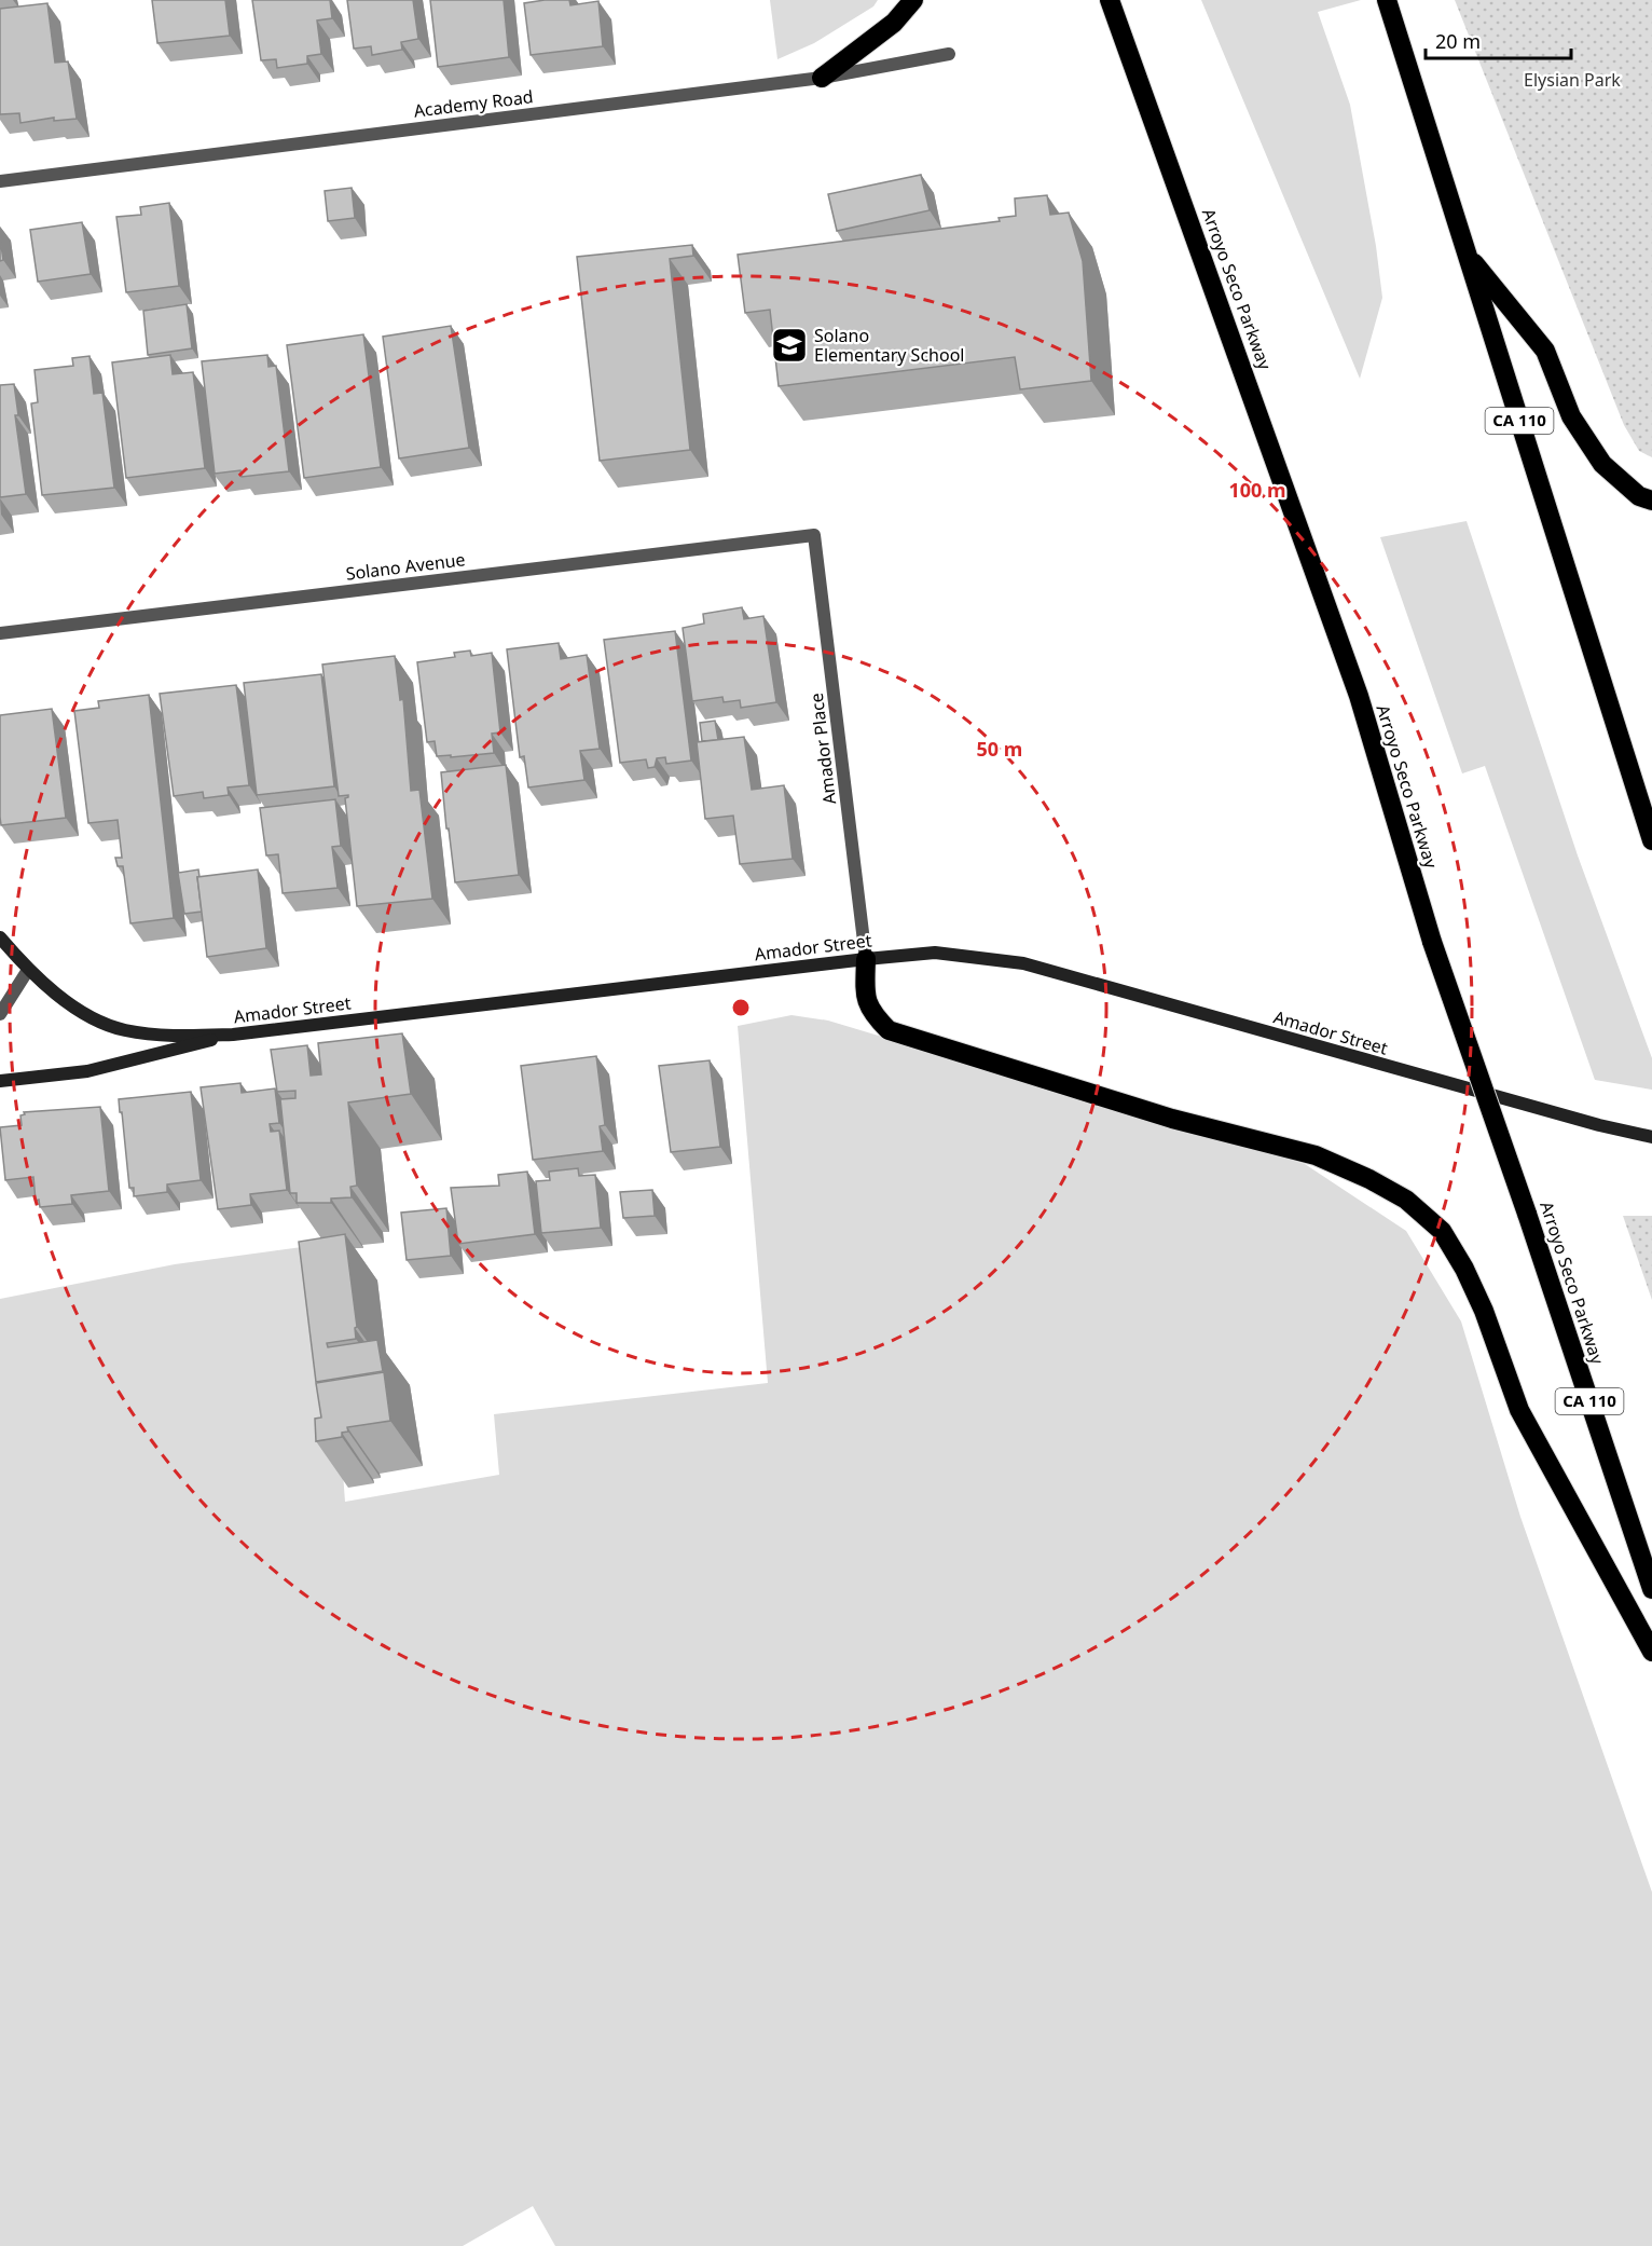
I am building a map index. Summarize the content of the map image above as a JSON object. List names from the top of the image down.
{
  "streets": {
    "highway": ["Arroyo Seco Parkway", "CA 110"],
    "main road": ["Amador Street"],
    "street": ["Academy Road", "Solano Avenue", "Amador Place"]
  },
  "crossings": [
    ["Solano Avenue", "Amador Place"],
    ["Amador Place", "Amador Street"]
  ],
  "parks": ["Elysian Park"],
  "places": {
    "school or university": ["Solano Elementary School"]
  },
  "scale_bar": "20 m",
  "rings": ["100 m", "50 m"]
}
